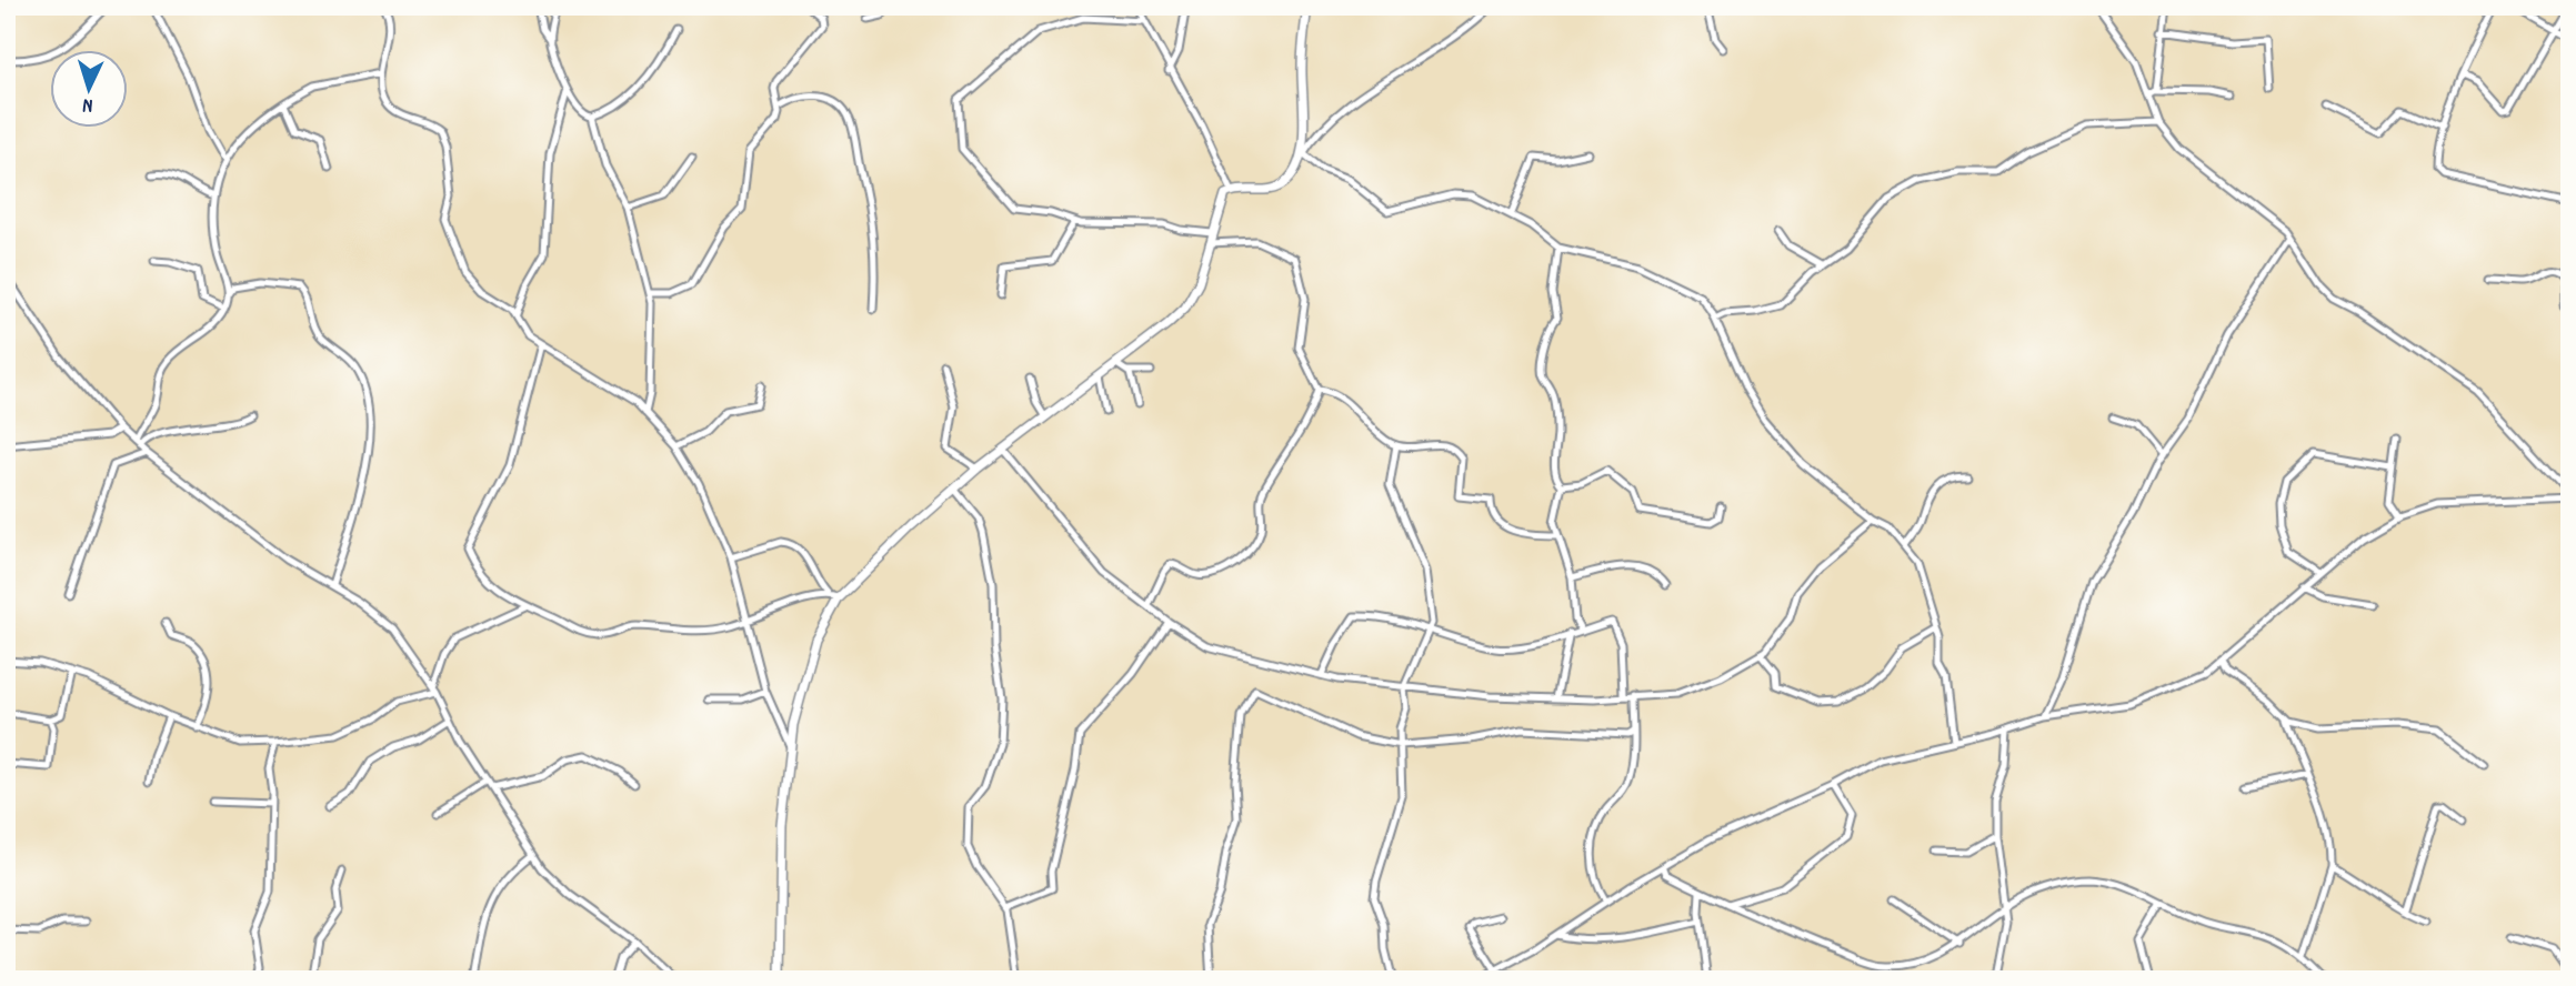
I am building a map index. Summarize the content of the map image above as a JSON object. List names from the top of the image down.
{
  "north": "bottom"
}
